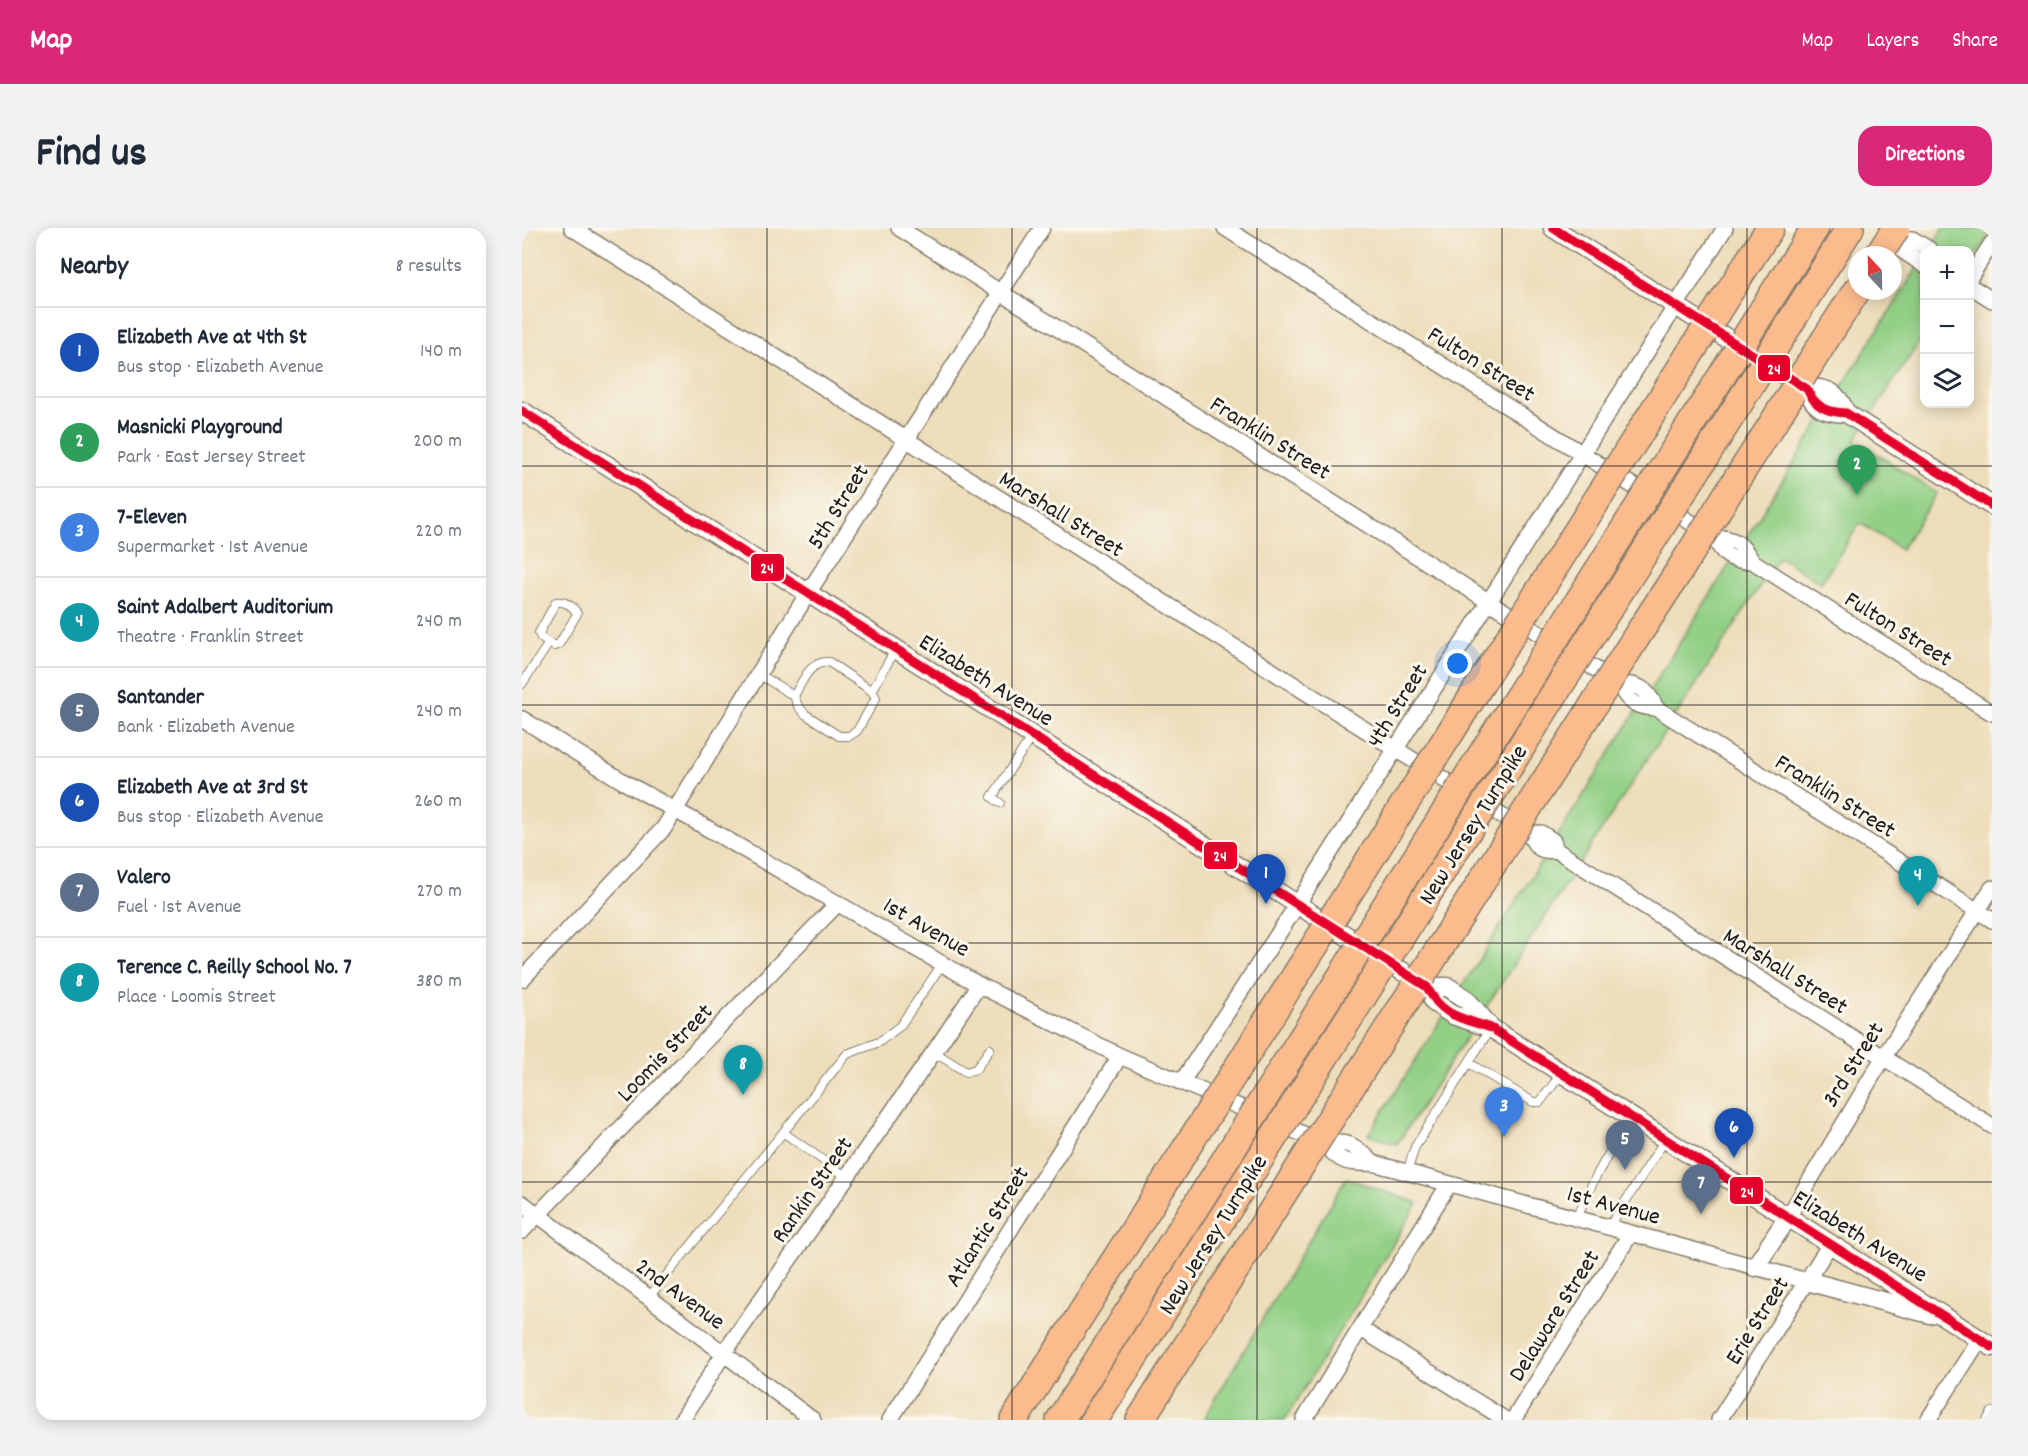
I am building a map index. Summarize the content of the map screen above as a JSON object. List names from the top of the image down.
{
  "streets": {
    "highway": ["New Jersey Turnpike"],
    "street": [
      "Fulton Street",
      "Franklin Street",
      "5th Street",
      "Marshall Street",
      "Elizabeth Avenue",
      "4th Street",
      "1st Avenue",
      "Loomis Street",
      "3rd Street",
      "Rankin Street",
      "Atlantic Street",
      "2nd Avenue",
      "Delaware Street",
      "Erie Street"
    ]
  },
  "crossings": [
    ["Fulton Street", "4th Street"],
    ["Franklin Street", "5th Street"],
    ["Franklin Street", "4th Street"],
    ["Franklin Street", "3rd Street"],
    ["5th Street", "Marshall Street"],
    ["5th Street", "Elizabeth Avenue"],
    ["5th Street", "1st Avenue"],
    ["Marshall Street", "4th Street"],
    ["Marshall Street", "3rd Street"],
    ["Elizabeth Avenue", "4th Street"],
    ["Elizabeth Avenue", "1st Avenue"],
    ["Elizabeth Avenue", "3rd Street"],
    ["Elizabeth Avenue", "Erie Street"],
    ["4th Street", "1st Avenue"],
    ["1st Avenue", "Loomis Street"],
    ["1st Avenue", "3rd Street"],
    ["1st Avenue", "Rankin Street"],
    ["1st Avenue", "Atlantic Street"],
    ["1st Avenue", "Delaware Street"],
    ["1st Avenue", "Erie Street"],
    ["Loomis Street", "2nd Avenue"],
    ["Rankin Street", "2nd Avenue"]
  ],
  "lines": ["transit line 24"],
  "north": "top",
  "page": {
    "header": "Map",
    "nav": ["Map", "Layers", "Share"],
    "title": "Find us",
    "buttons": "Directions",
    "heading": ["Nearby", "8 results"],
    "map_buttons": ["+", "−"],
    "list": [
      {
        "mark": "1",
        "name": "Elizabeth Ave at 4th St",
        "note": "Bus stop · Elizabeth Avenue",
        "value": "140 m"
      },
      {
        "mark": "2",
        "name": "Masnicki Playground",
        "note": "Park · East Jersey Street",
        "value": "200 m"
      },
      {
        "mark": "3",
        "name": "7-Eleven",
        "note": "Supermarket · 1st Avenue",
        "value": "220 m"
      },
      {
        "mark": "4",
        "name": "Saint Adalbert Auditorium",
        "note": "Theatre · Franklin Street",
        "value": "240 m"
      },
      {
        "mark": "5",
        "name": "Santander",
        "note": "Bank · Elizabeth Avenue",
        "value": "240 m"
      },
      {
        "mark": "6",
        "name": "Elizabeth Ave at 3rd St",
        "note": "Bus stop · Elizabeth Avenue",
        "value": "260 m"
      },
      {
        "mark": "7",
        "name": "Valero",
        "note": "Fuel · 1st Avenue",
        "value": "270 m"
      },
      {
        "mark": "8",
        "name": "Terence C. Reilly School No. 7",
        "note": "Place · Loomis Street",
        "value": "380 m"
      }
    ],
    "pins": [
      "2",
      "1",
      "4",
      "8",
      "3",
      "6",
      "5",
      "7"
    ]
  }
}
